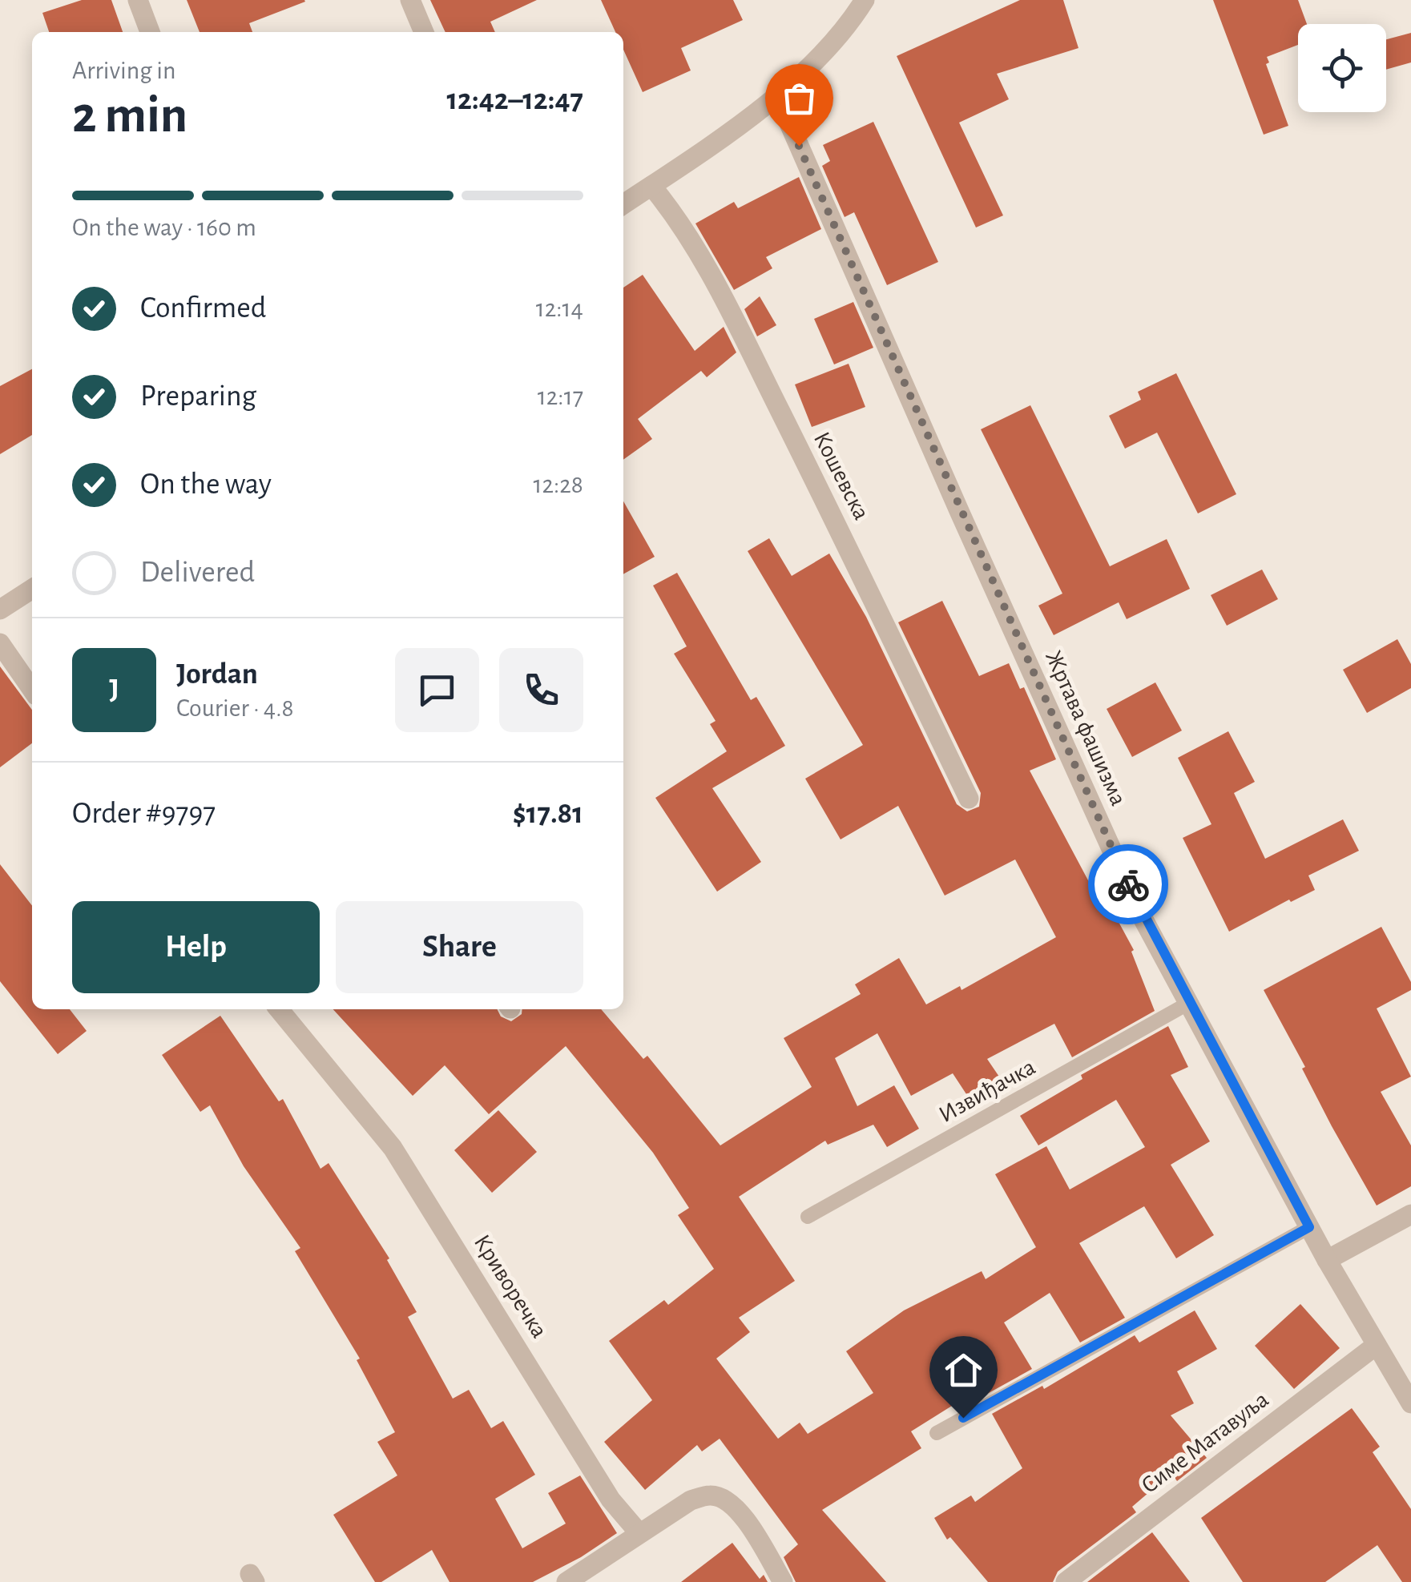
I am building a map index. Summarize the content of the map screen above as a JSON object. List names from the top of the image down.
{
  "streets": {
    "street": [
      "Кошевска",
      "Жртава фашизма",
      "Криворечка",
      "Симе Матавуља"
    ],
    "lane": ["Извиђачка"]
  },
  "crossings": [
    ["Жртава фашизма", "Извиђачка"],
    ["Жртава фашизма", "Симе Матавуља"]
  ],
  "page": {
    "heading": ["2 min", "Arriving in", "12:42–12:47"],
    "panel": [
      "Jordan",
      "Courier · 4.8",
      "Order #9797",
      "$17.81"
    ],
    "bar": "On the way · 160 m",
    "list": [
      ["Confirmed", "12:14"],
      ["Preparing", "12:17"],
      ["On the way", "12:28"],
      "Delivered"
    ],
    "round": "J",
    "buttons": ["Help", "Share"]
  }
}
